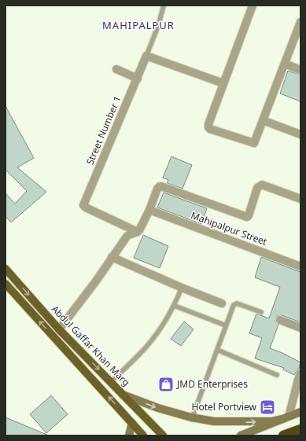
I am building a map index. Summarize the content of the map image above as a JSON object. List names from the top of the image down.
{
  "streets": {
    "main road": ["Abdul Gaffar Khan Marg"],
    "street": ["Street Number 1", "Mahipalpur Street"]
  },
  "districts": ["MAHIPALPUR"],
  "places": {
    "shop": ["JMD Enterprises"],
    "hotel": ["Hotel Portview"]
  }
}
